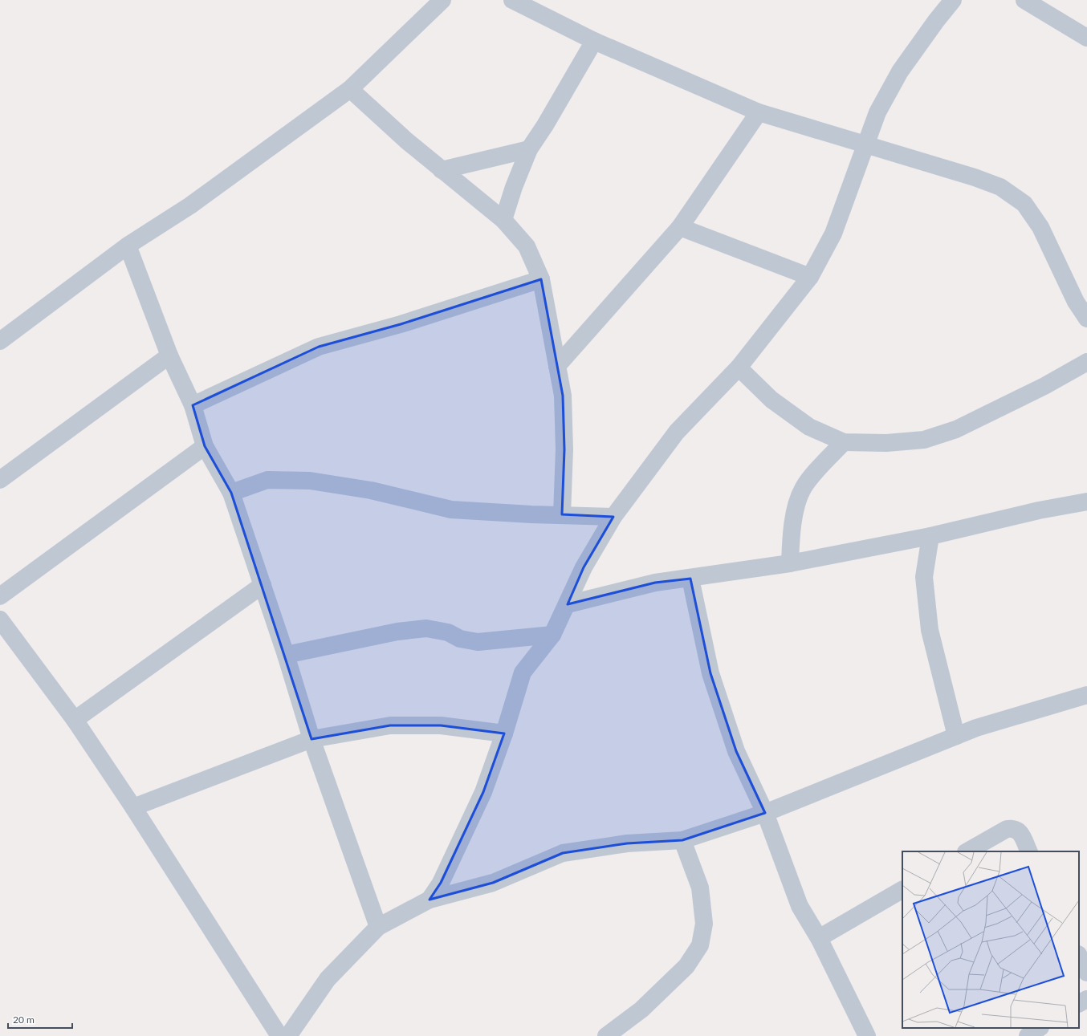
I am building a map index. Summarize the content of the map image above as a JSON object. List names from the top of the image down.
{
  "scale_bar": "20 m"
}
